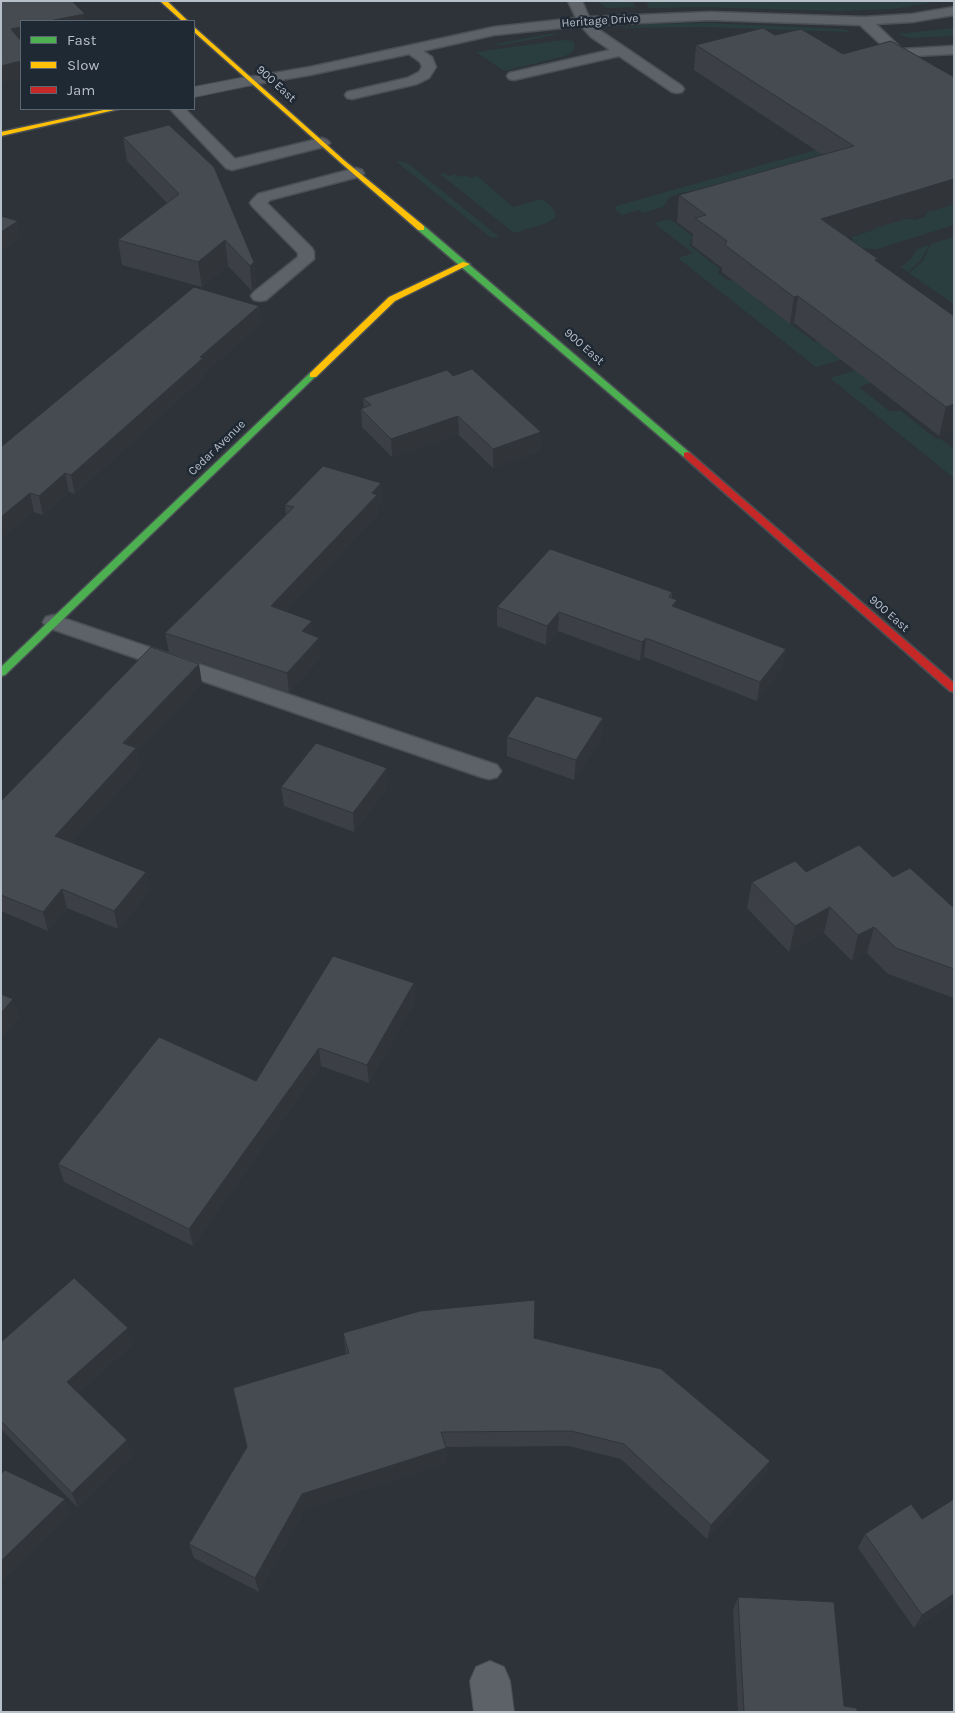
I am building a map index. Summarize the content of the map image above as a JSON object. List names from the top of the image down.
{
  "streets": {
    "main road": ["900 East", "Cedar Avenue"],
    "lane": ["Heritage Drive"]
  },
  "crossings": [
    ["Heritage Drive", "900 East"],
    ["900 East", "Cedar Avenue"]
  ],
  "legend": ["Fast", "Slow", "Jam"]
}
